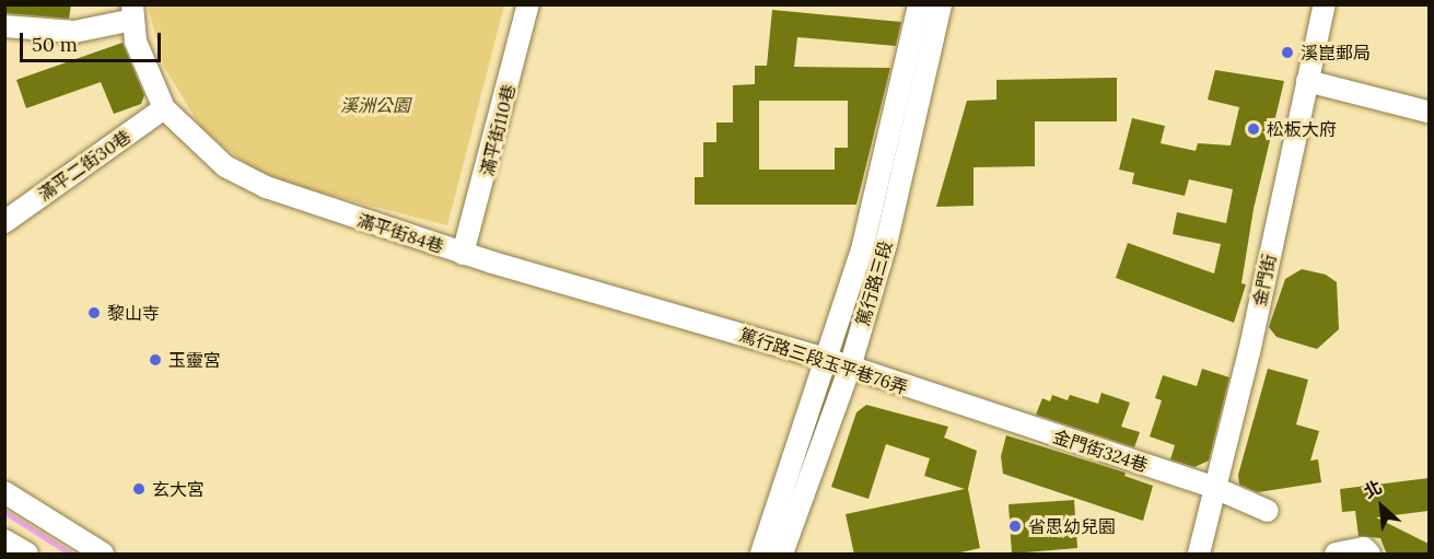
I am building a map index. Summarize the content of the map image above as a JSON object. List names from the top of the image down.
{
  "streets": {
    "street": [
      "滿平街110巷",
      "滿平二街30巷",
      "滿平街84巷",
      "金門街",
      "篤行路三段",
      "篤行路三段玉平巷76弄",
      "金門街324巷"
    ]
  },
  "crossings": [
    ["滿平街110巷", "滿平街84巷"],
    ["滿平二街30巷", "滿平街84巷"],
    ["滿平街84巷", "篤行路三段玉平巷76弄"],
    ["金門街", "金門街324巷"],
    ["篤行路三段", "篤行路三段玉平巷76弄"],
    ["篤行路三段玉平巷76弄", "金門街324巷"]
  ],
  "parks": ["溪洲公園"],
  "places": [
    "溪崑郵局",
    "松板大府",
    "黎山寺",
    "玉靈宮",
    "玄大宮",
    "省思幼兒園"
  ],
  "scale_bar": "50 m",
  "north": "top left"
}
